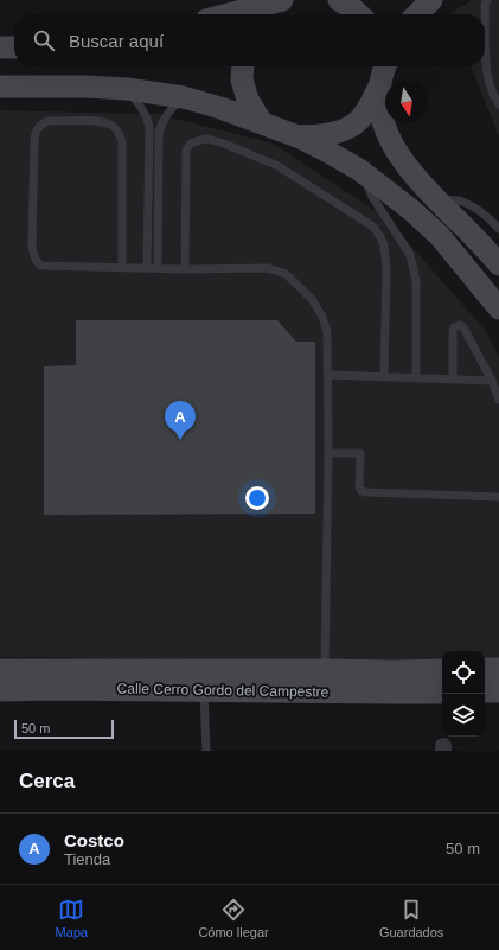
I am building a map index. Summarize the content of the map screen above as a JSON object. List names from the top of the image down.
{
  "streets": {
    "street": ["Calle Cerro Gordo del Campestre"]
  },
  "scale_bar": "50 m",
  "north": "bottom",
  "page": {
    "search": "Buscar aquí",
    "pins": "A",
    "scale": "50 m",
    "heading": "Cerca",
    "list": [
      {
        "mark": "A",
        "name": "Costco",
        "note": "Tienda",
        "value": "50 m"
      }
    ],
    "nav": ["Mapa", "Cómo llegar", "Guardados"]
  }
}
